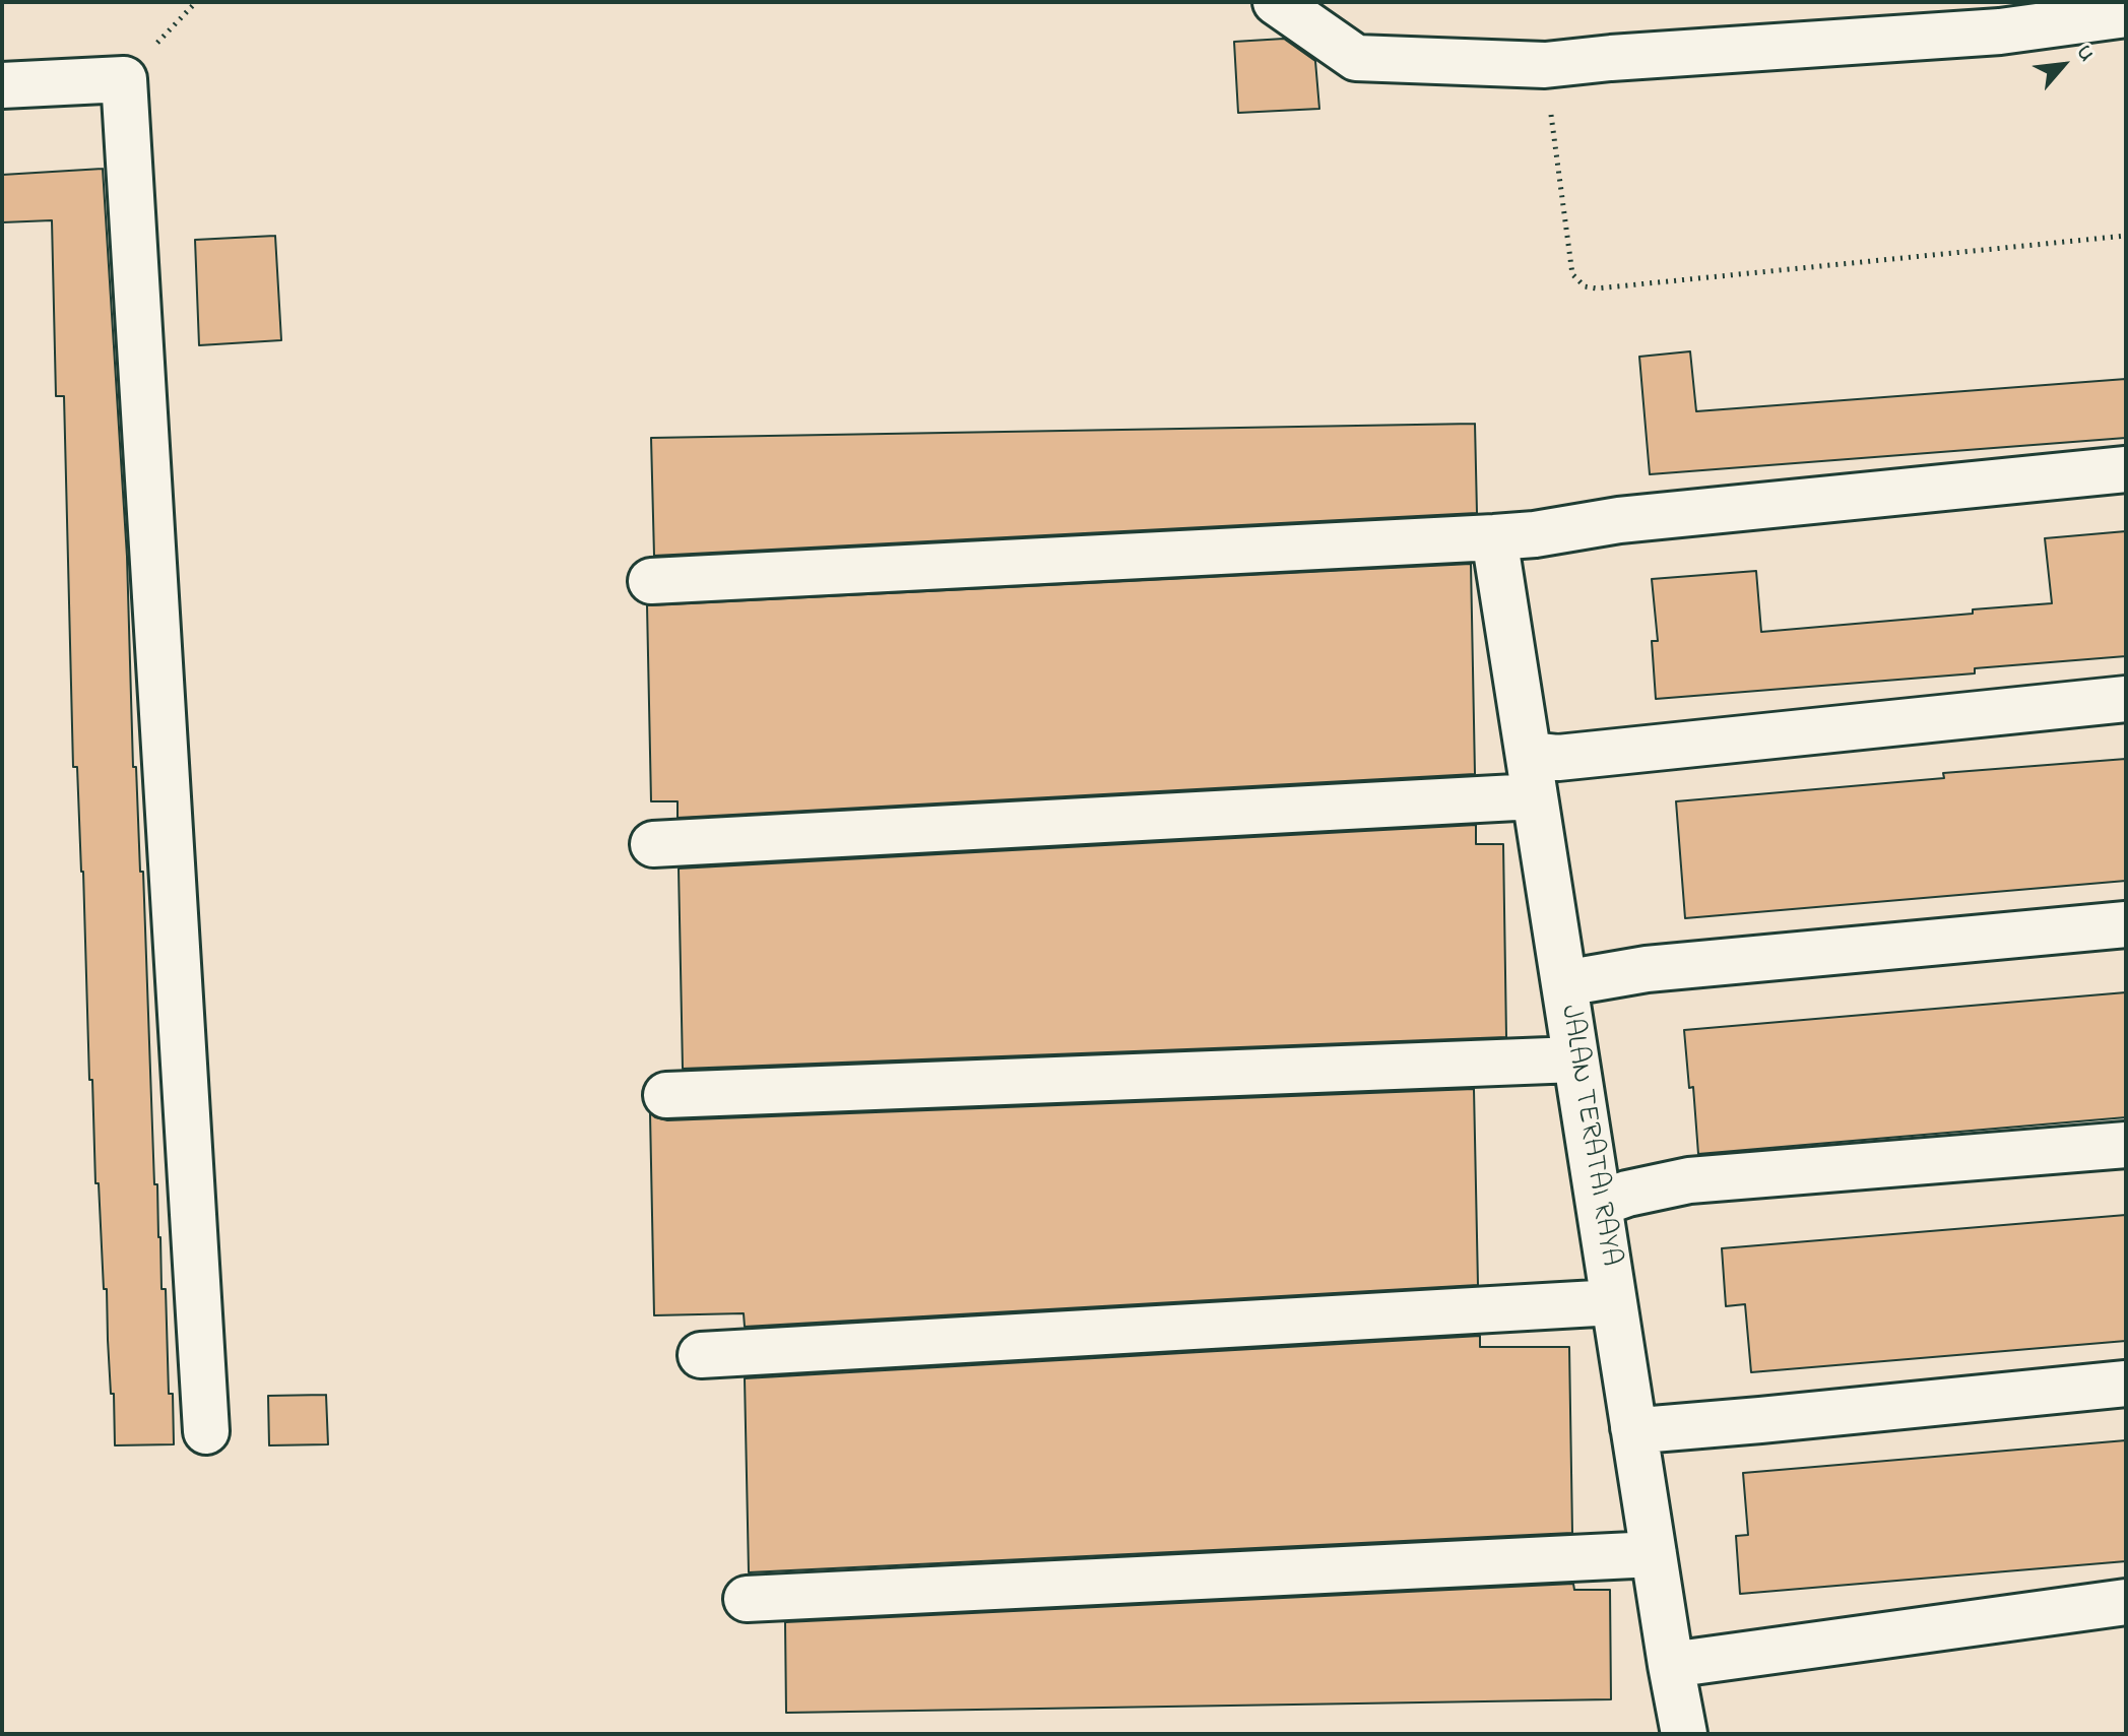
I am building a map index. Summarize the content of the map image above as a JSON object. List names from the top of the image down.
{
  "streets": {
    "street": ["JALAN TERATAI RAYA"]
  },
  "north": "top right"
}
